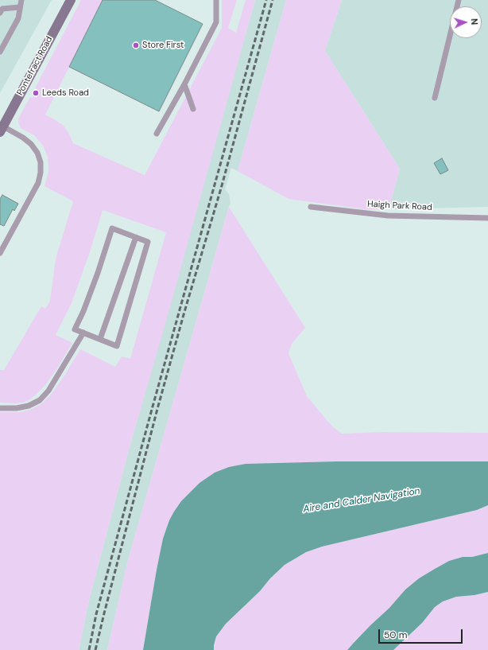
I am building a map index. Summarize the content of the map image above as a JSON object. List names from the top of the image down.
{
  "streets": {
    "main road": ["Pontefract Road"],
    "lane": ["Haigh Park Road"]
  },
  "water": ["Aire and Calder Navigation"],
  "places": ["Store First", "Leeds Road"],
  "scale_bar": "50 m",
  "north": "right"
}
